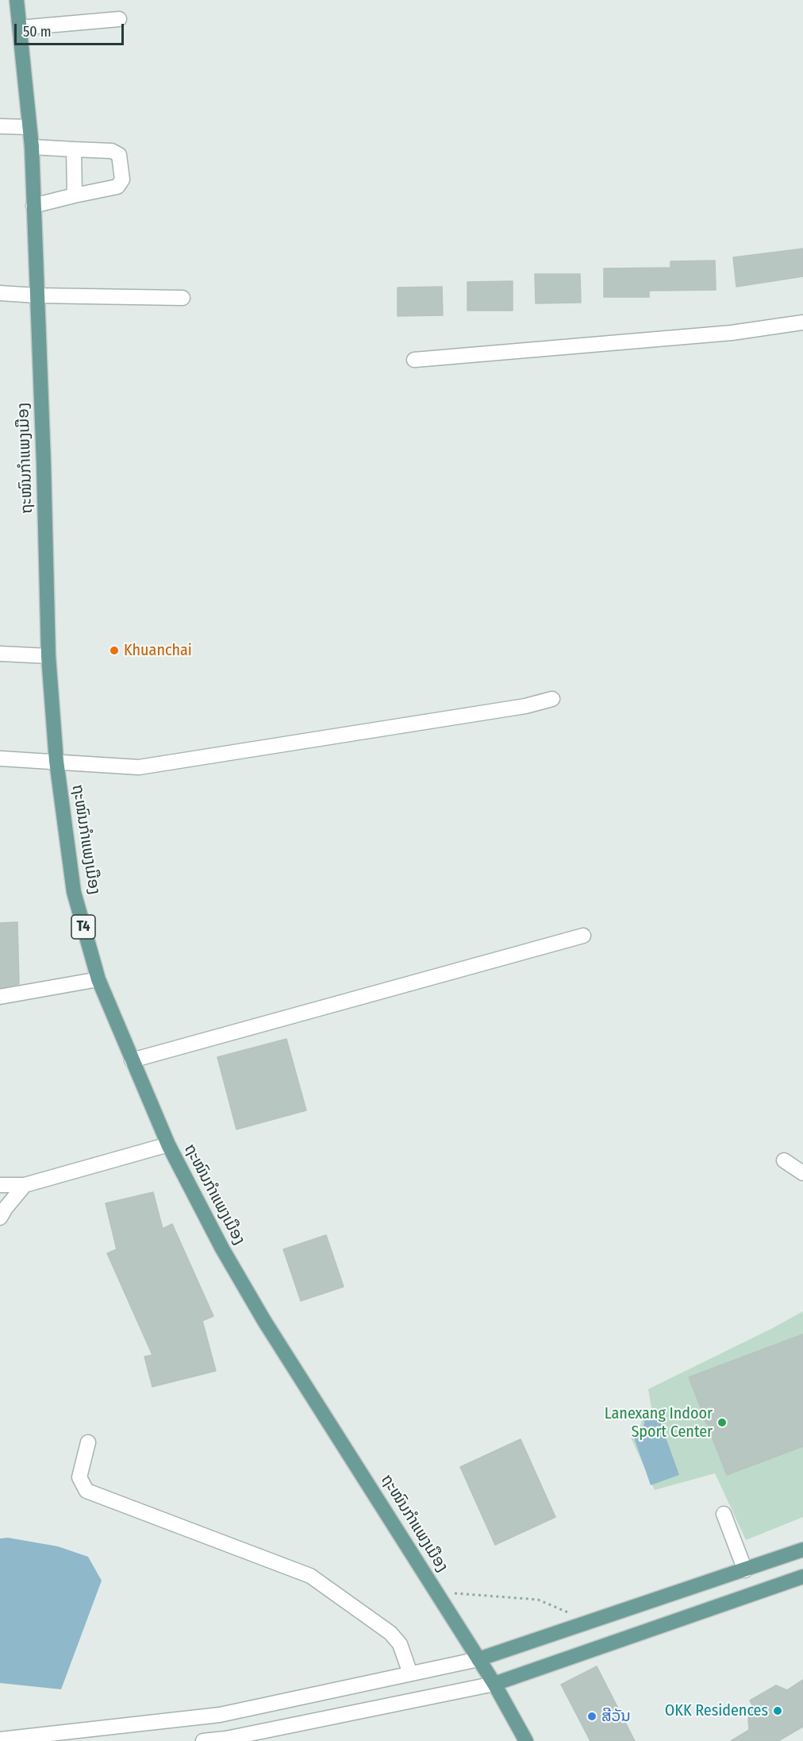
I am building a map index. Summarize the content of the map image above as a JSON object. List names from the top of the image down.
{
  "streets": {
    "main road": ["ຖະໜົນກຳແພງເມືອງ", "T4"]
  },
  "places": [
    "Khuanchai",
    "Lanexang Indoor Sport Center",
    "OKK Residences",
    "ສີວັນ"
  ],
  "scale_bar": "50 m"
}
